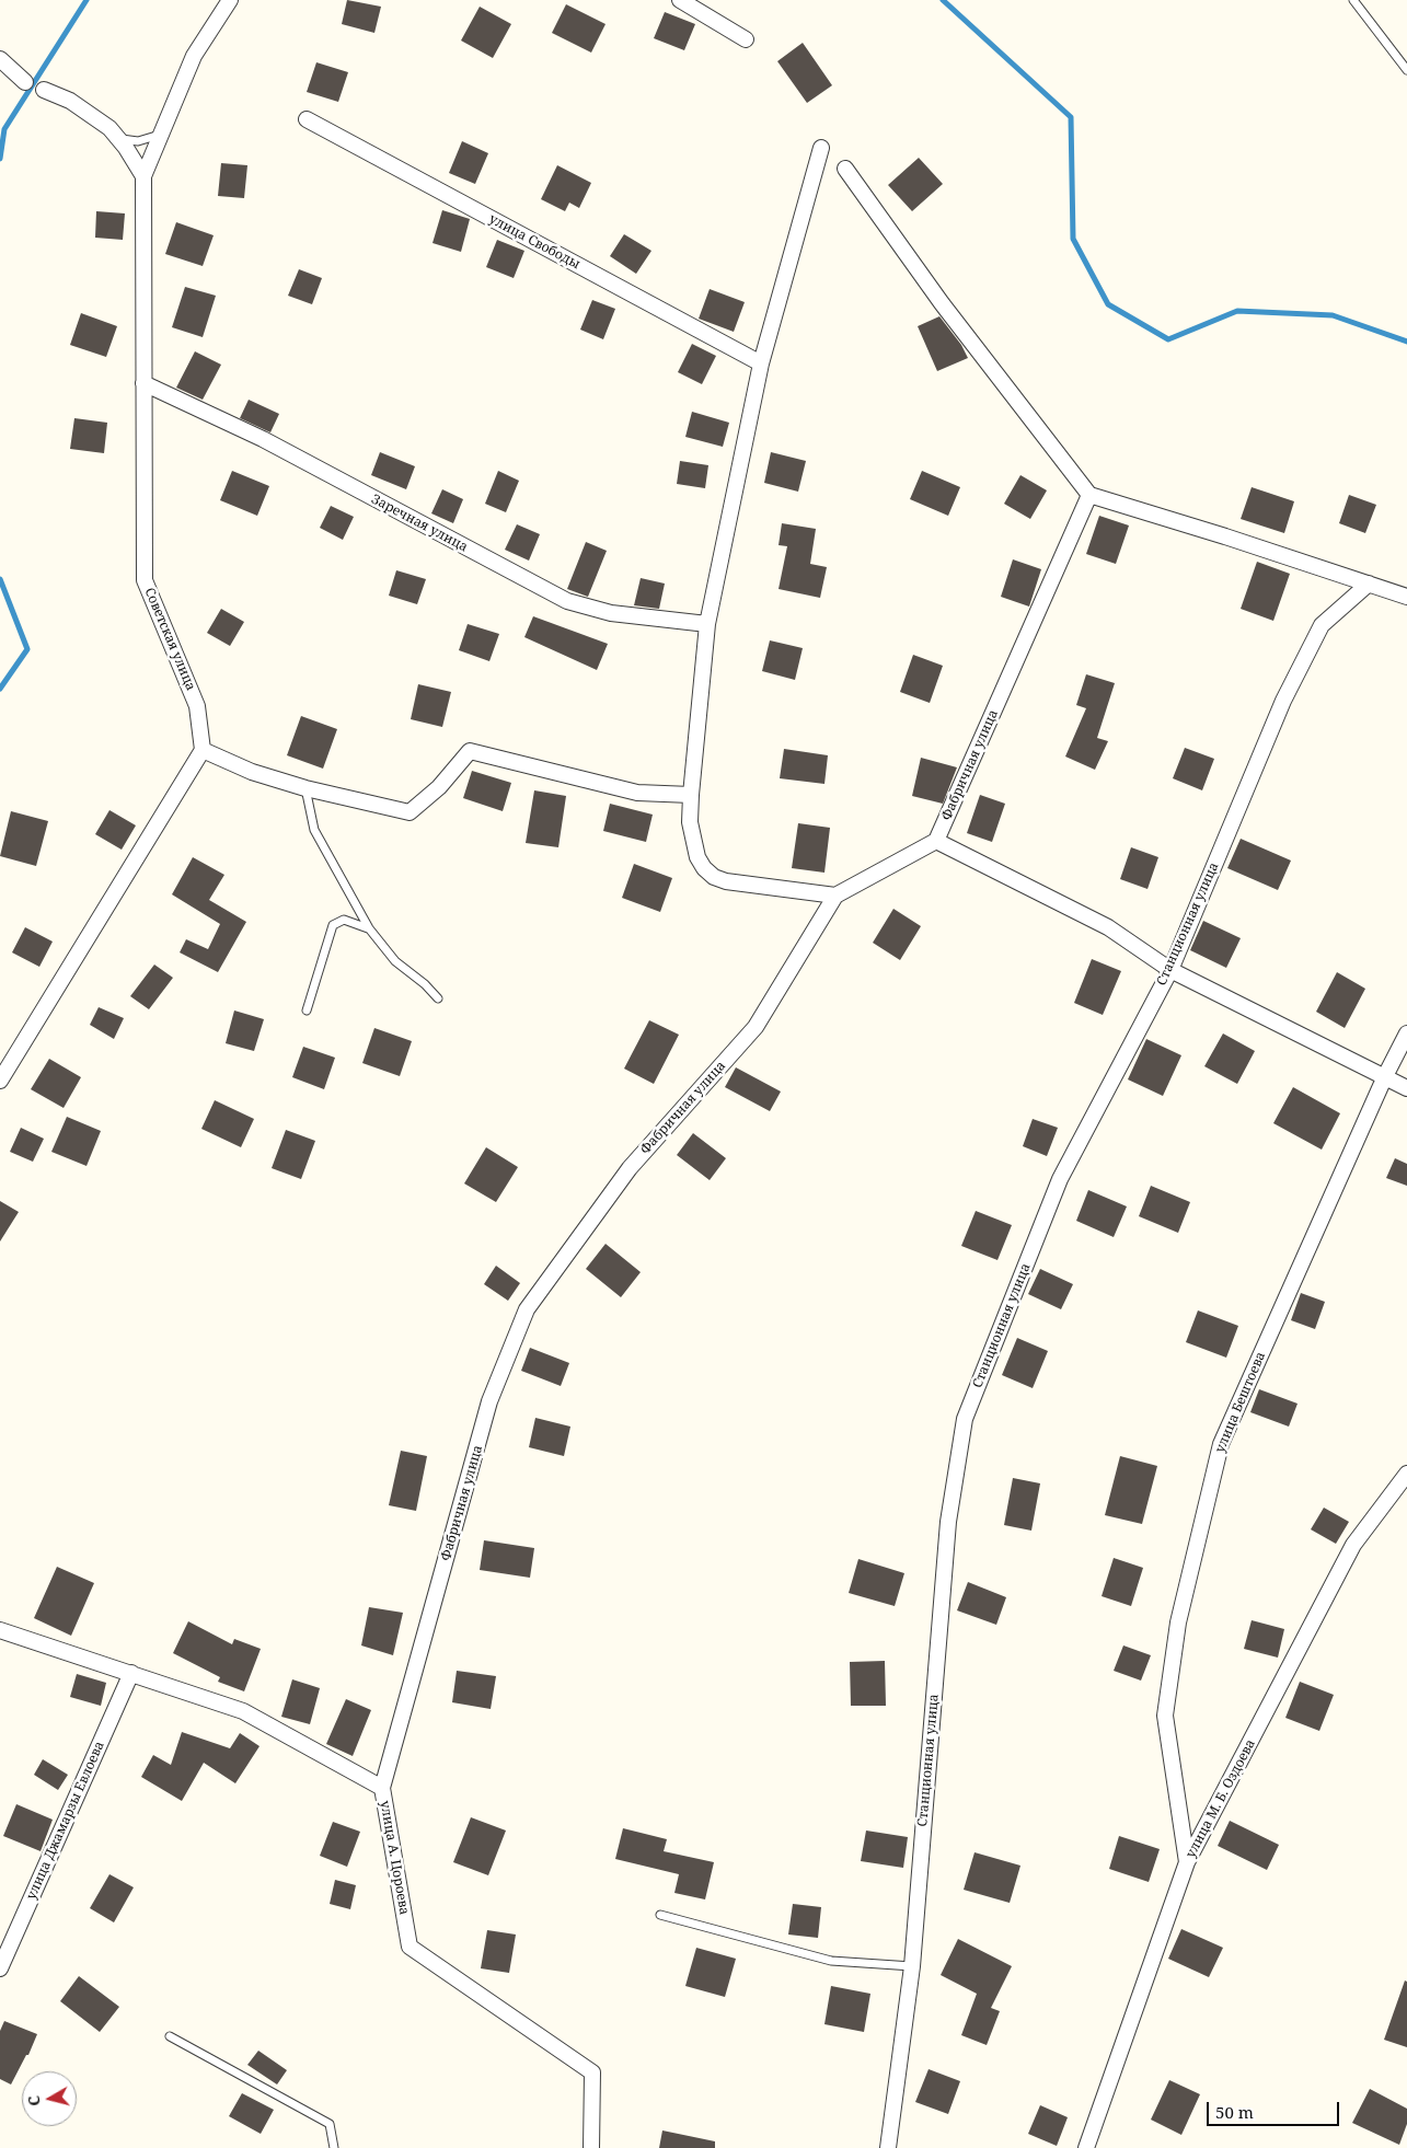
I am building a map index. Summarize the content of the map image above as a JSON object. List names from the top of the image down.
{
  "streets": {
    "street": [
      "улица Свободы",
      "Заречная улица",
      "Советская улица",
      "Фабричная улица",
      "Станционная улица",
      "улица Бештоева",
      "улица М. Б. Оздоева",
      "улица Джамарзы Евлоева",
      "улица А. Цороева"
    ]
  },
  "crossings": [
    ["Заречная улица", "Советская улица"],
    ["Фабричная улица", "улица А. Цороева"],
    ["улица Бештоева", "улица М. Б. Оздоева"],
    ["улица Джамарзы Евлоева", "улица А. Цороева"]
  ],
  "scale_bar": "50 m",
  "north": "left"
}
